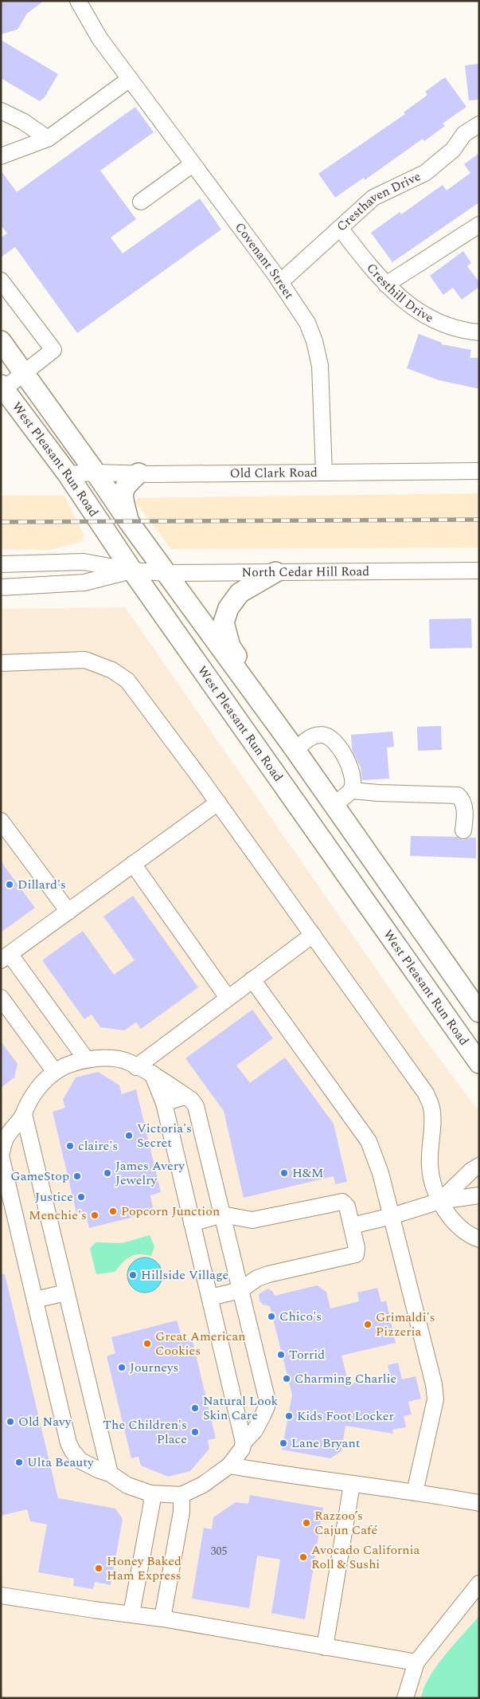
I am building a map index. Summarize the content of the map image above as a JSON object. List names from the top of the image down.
{
  "streets": {
    "main road": ["West Pleasant Run Road"],
    "street": [
      "Cresthaven Drive",
      "Covenant Street",
      "Cresthill Drive",
      "Old Clark Road",
      "North Cedar Hill Road"
    ]
  },
  "crossings": [
    ["Cresthaven Drive", "Covenant Street"],
    ["Cresthaven Drive", "Cresthill Drive"],
    ["Covenant Street", "Old Clark Road"],
    ["West Pleasant Run Road", "Old Clark Road"],
    ["West Pleasant Run Road", "North Cedar Hill Road"]
  ],
  "places": [
    "Dillard's",
    "Victoria's Secret",
    "claire's",
    "James Avery Jewelry",
    "H&M",
    "GameStop",
    "Justice",
    "Popcorn Junction",
    "Menchie's",
    "Hillside Village",
    "Chico's",
    "Grimaldi's Pizzeria",
    "Great American Cookies",
    "Torrid",
    "Journeys",
    "Charming Charlie",
    "Natural Look Skin Care",
    "Kids Foot Locker",
    "Old Navy",
    "The Children's Place",
    "Lane Bryant",
    "Ulta Beauty",
    "Razzoo’s Cajun Café",
    "Avocado California Roll & Sushi",
    "Honey Baked Ham Express"
  ],
  "house_numbers": ["305"]
}
